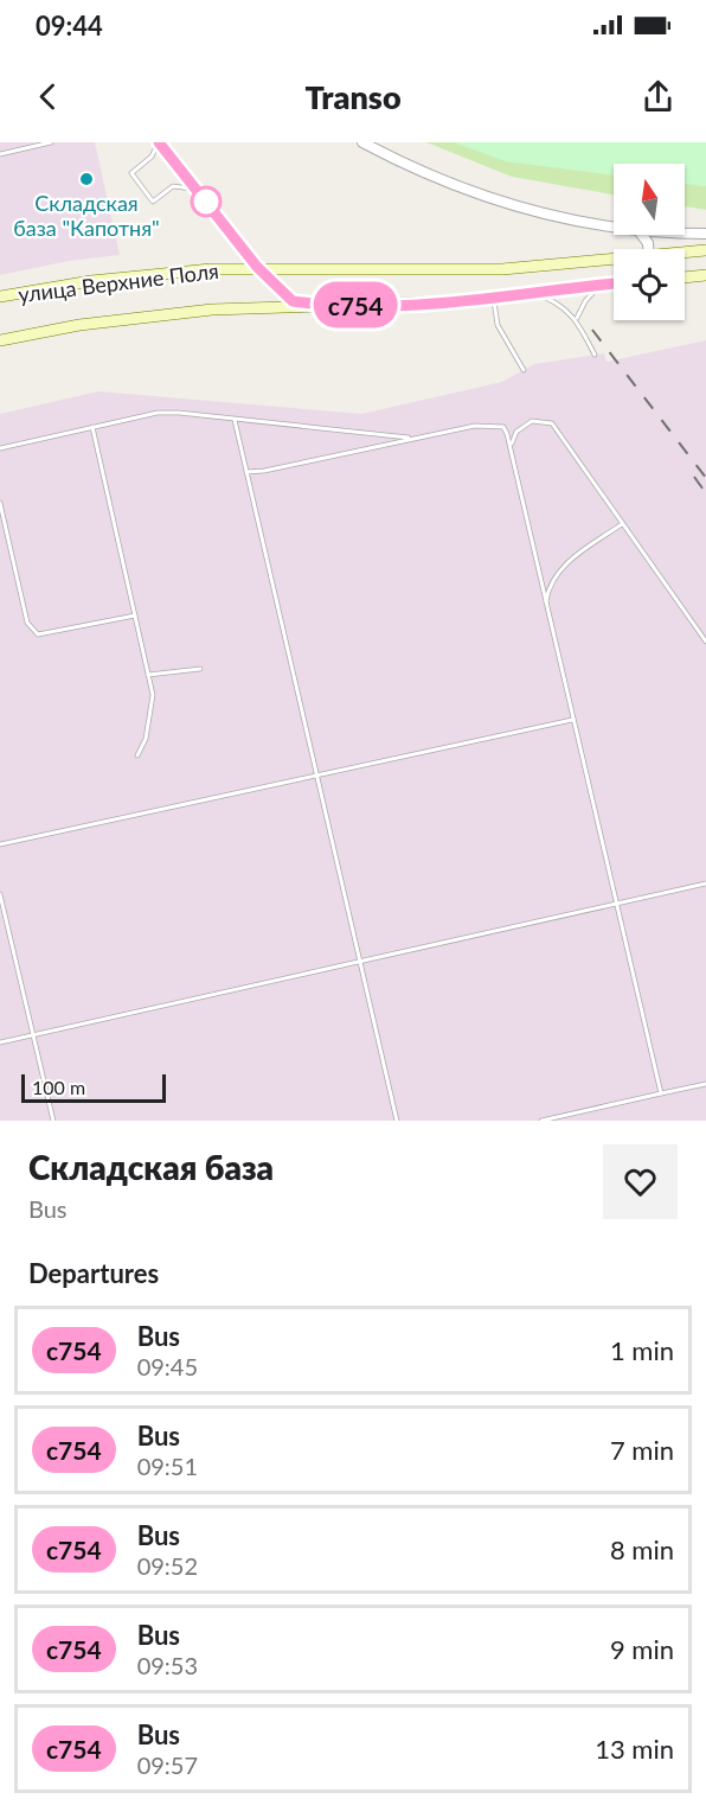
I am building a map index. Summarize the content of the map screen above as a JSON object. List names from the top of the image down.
{
  "streets": {
    "main road": ["улица Верхние Поля"]
  },
  "places": ["Складская база \"Капотня\""],
  "lines": ["bus line с754"],
  "scale_bar": "100 m",
  "north": "top",
  "page": {
    "status": "09:44",
    "header": "Transo",
    "on_map": "с754",
    "scale": "100 m",
    "heading": [
      ["Складская база", "Bus"],
      "Departures"
    ],
    "list": [
      {
        "mark": "с754",
        "name": "Bus",
        "note": "09:45",
        "value": "1 min"
      },
      {
        "mark": "с754",
        "name": "Bus",
        "note": "09:51",
        "value": "7 min"
      },
      {
        "mark": "с754",
        "name": "Bus",
        "note": "09:52",
        "value": "8 min"
      },
      {
        "mark": "с754",
        "name": "Bus",
        "note": "09:53",
        "value": "9 min"
      },
      {
        "mark": "с754",
        "name": "Bus",
        "note": "09:57",
        "value": "13 min"
      }
    ]
  }
}
